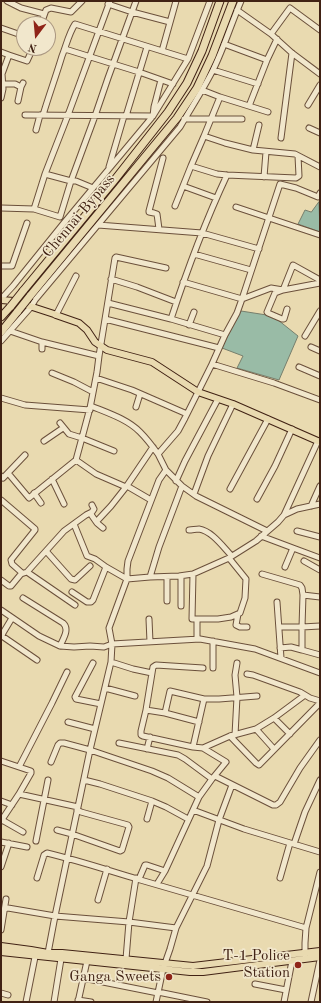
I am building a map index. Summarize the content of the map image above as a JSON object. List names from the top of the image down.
{
  "streets": {
    "highway": ["Chennai Bypass"]
  },
  "places": ["T-1 Police Station", "Ganga Sweets"],
  "north": "bottom"
}
